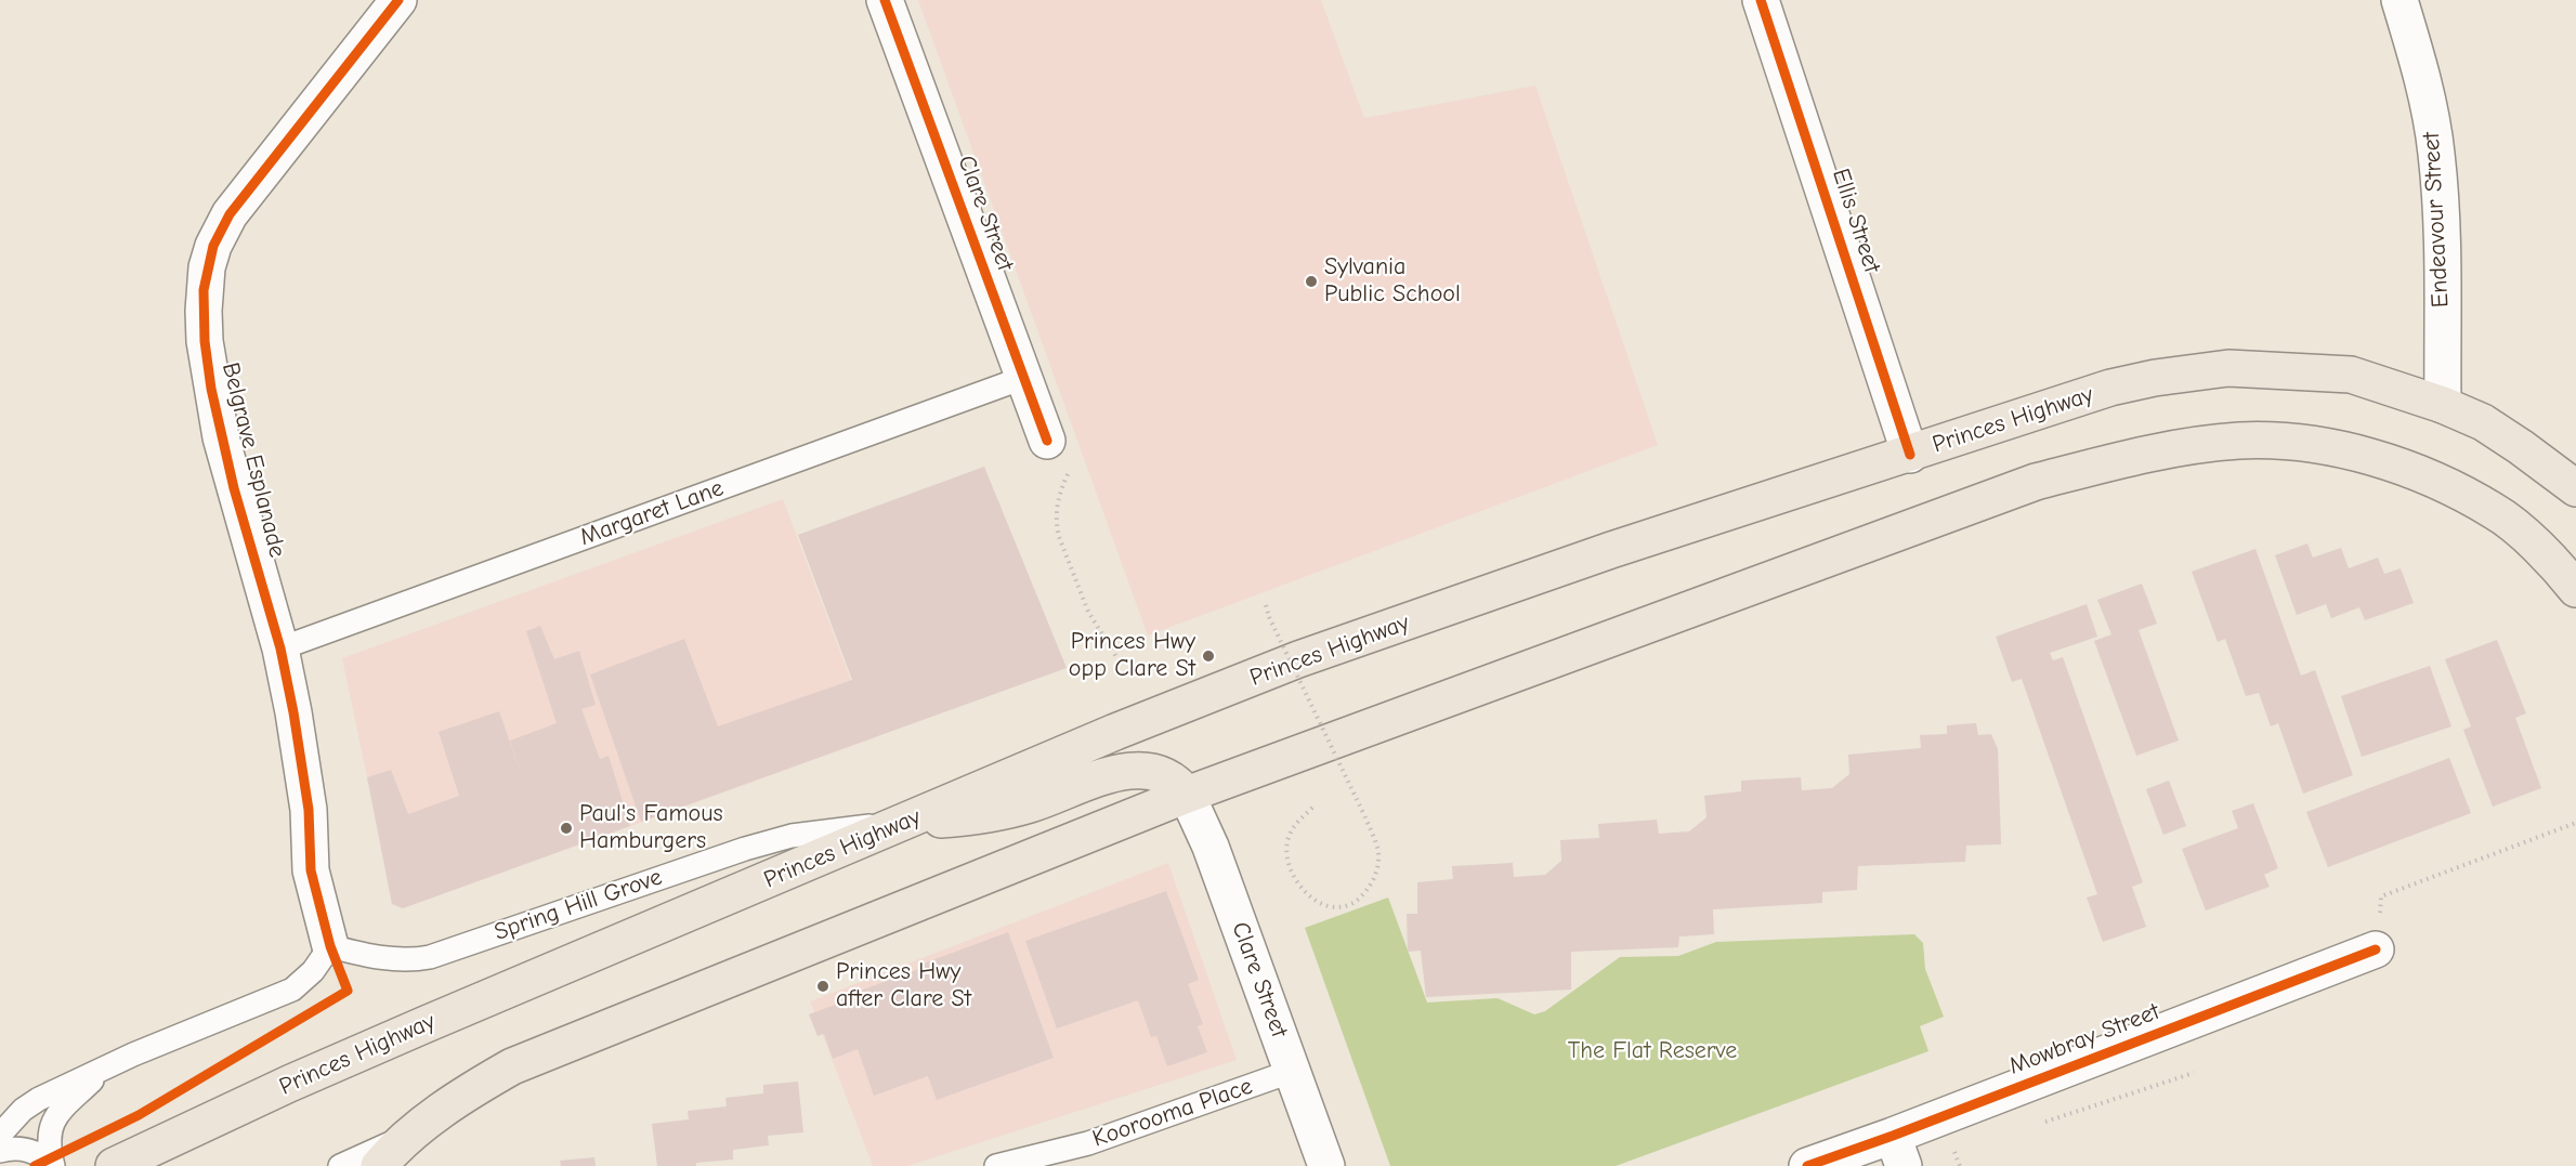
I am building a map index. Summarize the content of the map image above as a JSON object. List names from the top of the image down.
{
  "streets": {
    "highway": ["Princes Highway"],
    "street": [
      "Clare Street",
      "Endeavour Street",
      "Ellis Street",
      "Belgrave Esplanade",
      "Mowbray Street"
    ],
    "lane": ["Margaret Lane", "Spring Hill Grove", "Koorooma Place"]
  },
  "crossings": [
    ["Clare Street", "Margaret Lane"],
    ["Clare Street", "Koorooma Place"],
    ["Endeavour Street", "Princes Highway"],
    ["Ellis Street", "Princes Highway"],
    ["Princes Highway", "Spring Hill Grove"],
    ["Belgrave Esplanade", "Margaret Lane"],
    ["Belgrave Esplanade", "Spring Hill Grove"]
  ],
  "parks": ["The Flat Reserve"],
  "places": [
    "Sylvania Public School",
    "Princes Hwy opp Clare St",
    "Paul's Famous Hamburgers",
    "Princes Hwy after Clare St"
  ]
}
